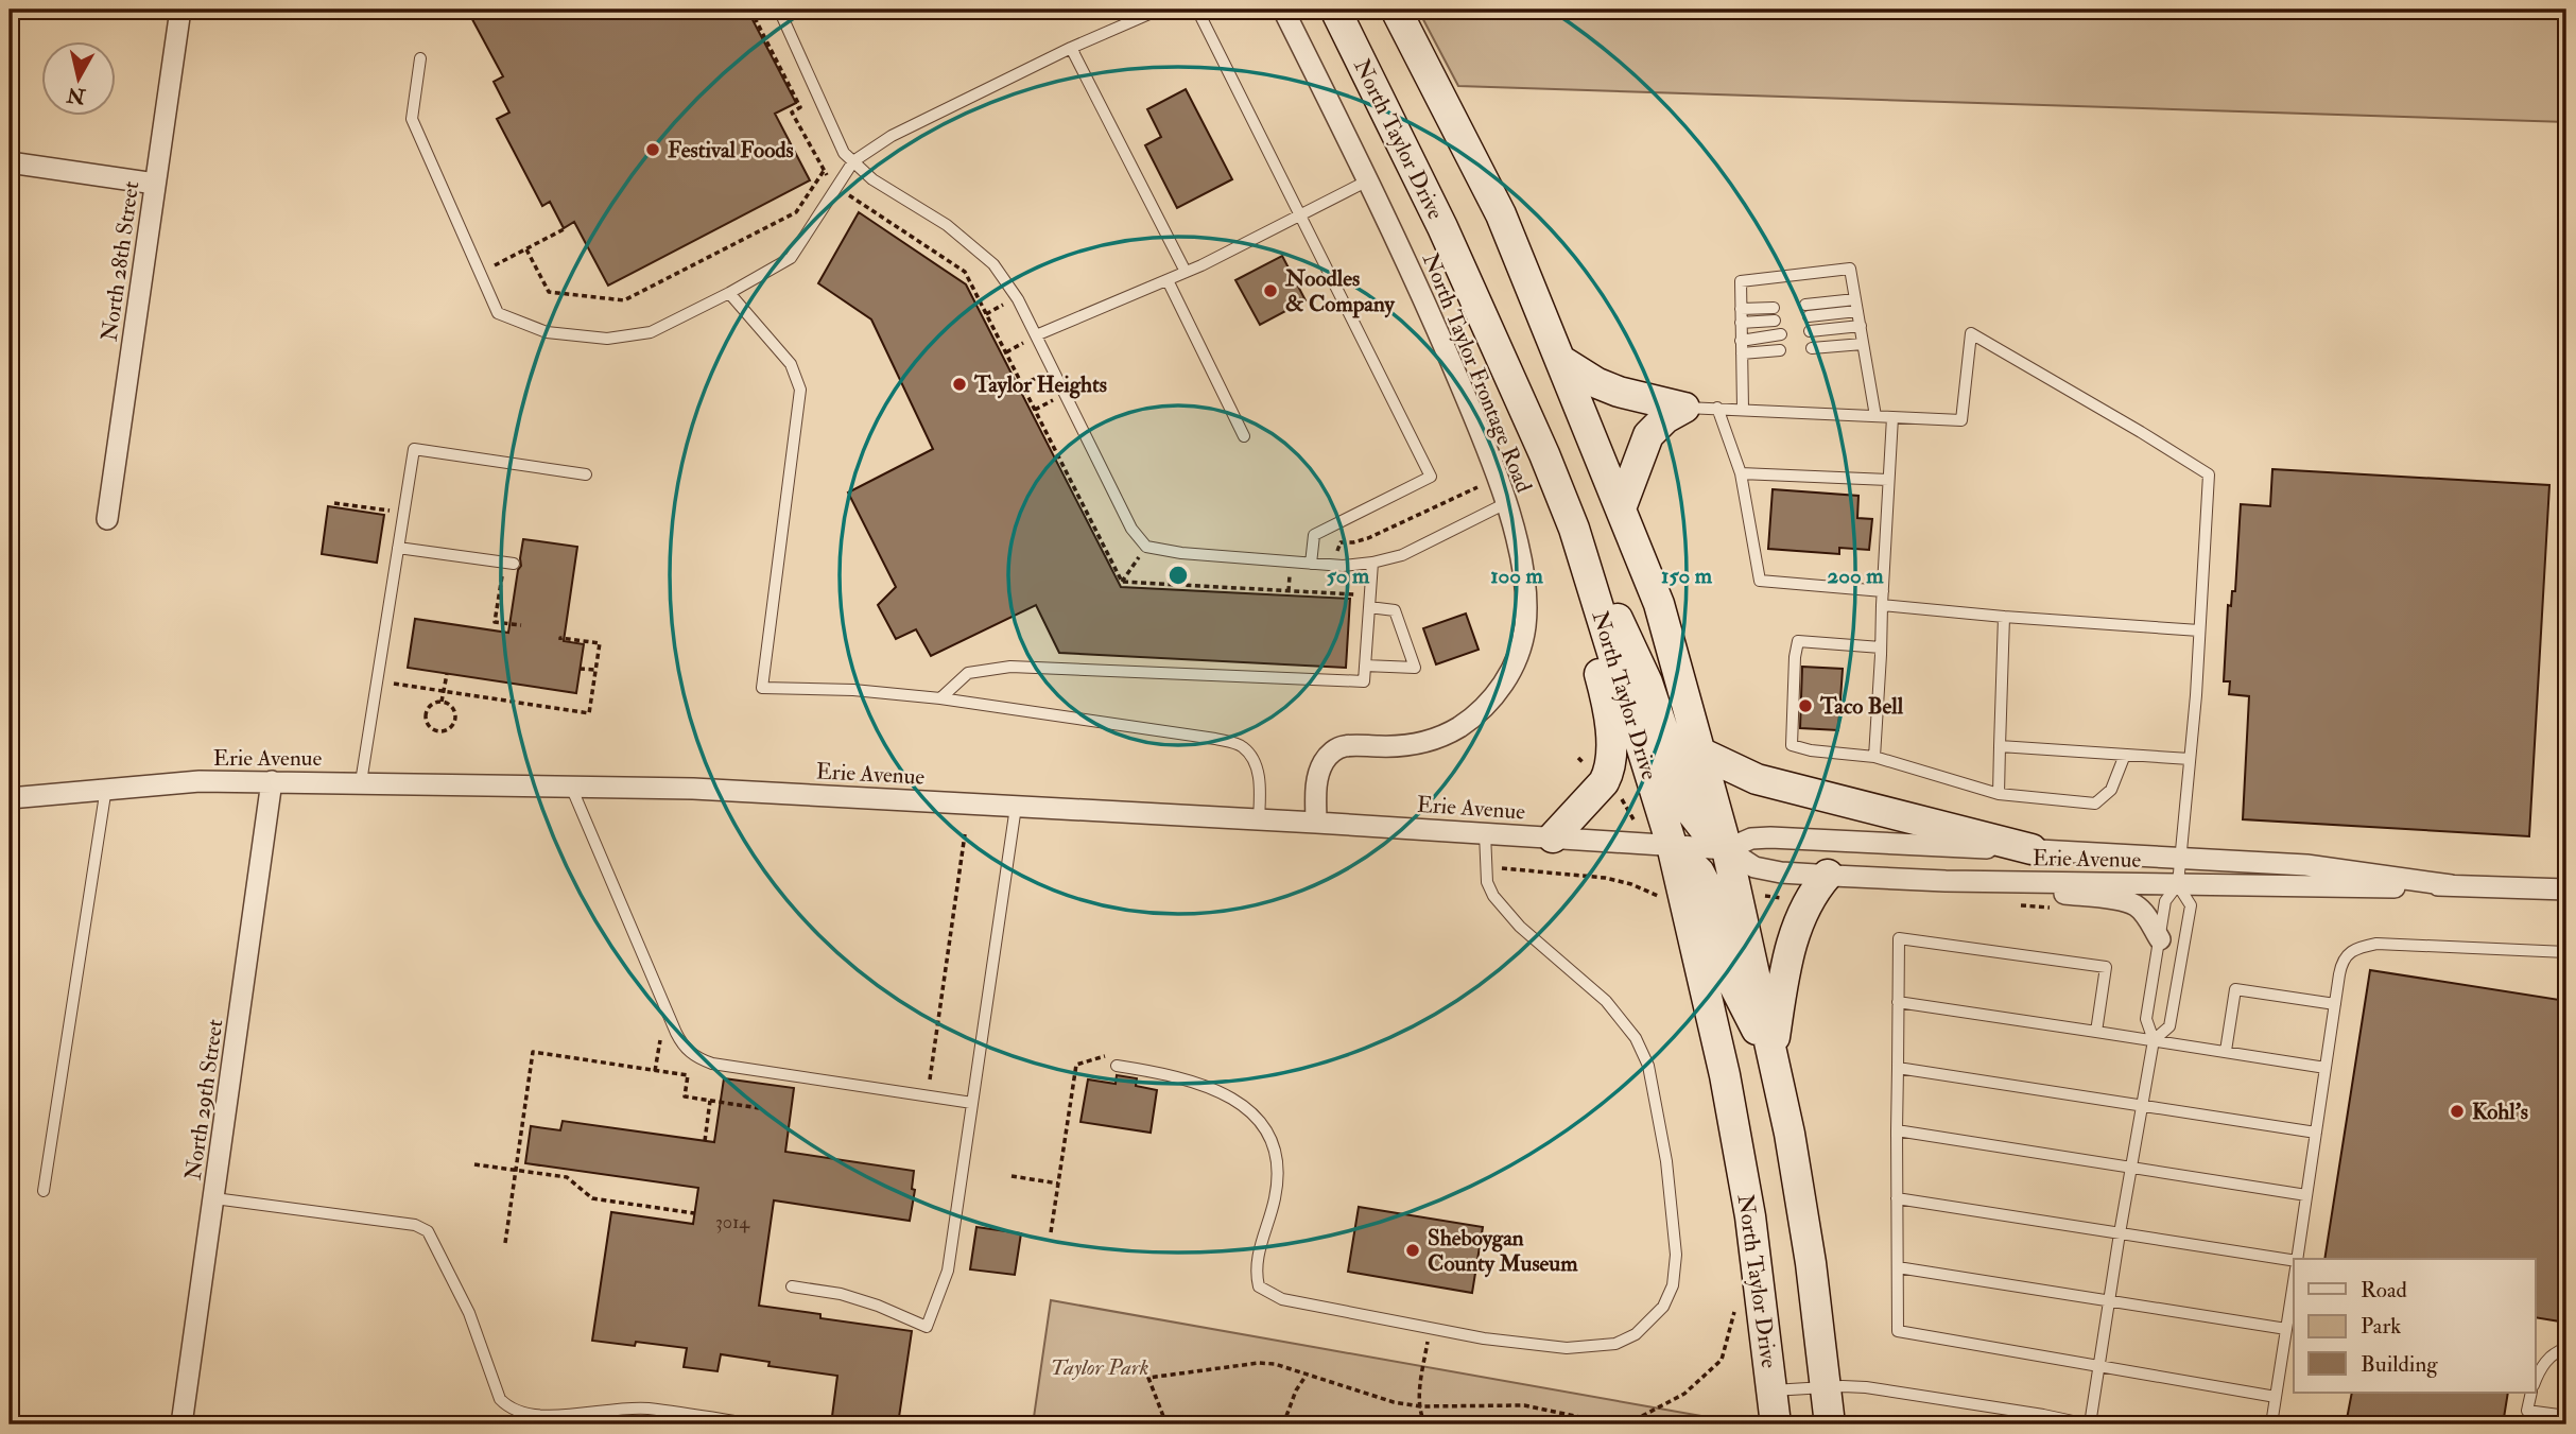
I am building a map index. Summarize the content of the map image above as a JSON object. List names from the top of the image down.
{
  "streets": {
    "main road": ["North Taylor Drive"],
    "street": [
      "North 28th Street",
      "North Taylor Frontage Road",
      "Erie Avenue",
      "North 29th Street"
    ]
  },
  "crossings": [
    ["North Taylor Drive", "Erie Avenue"],
    ["North Taylor Frontage Road", "Erie Avenue"],
    ["Erie Avenue", "North 29th Street"]
  ],
  "parks": ["Taylor Park"],
  "places": [
    "Festival Foods",
    "Noodles & Company",
    "Taylor Heights",
    "Taco Bell",
    "Kohl's",
    "Sheboygan County Museum"
  ],
  "house_numbers": ["3014"],
  "legend": ["Road", "Park", "Building"],
  "north": "bottom",
  "rings": [
    "50 m",
    "100 m",
    "150 m",
    "200 m"
  ]
}
